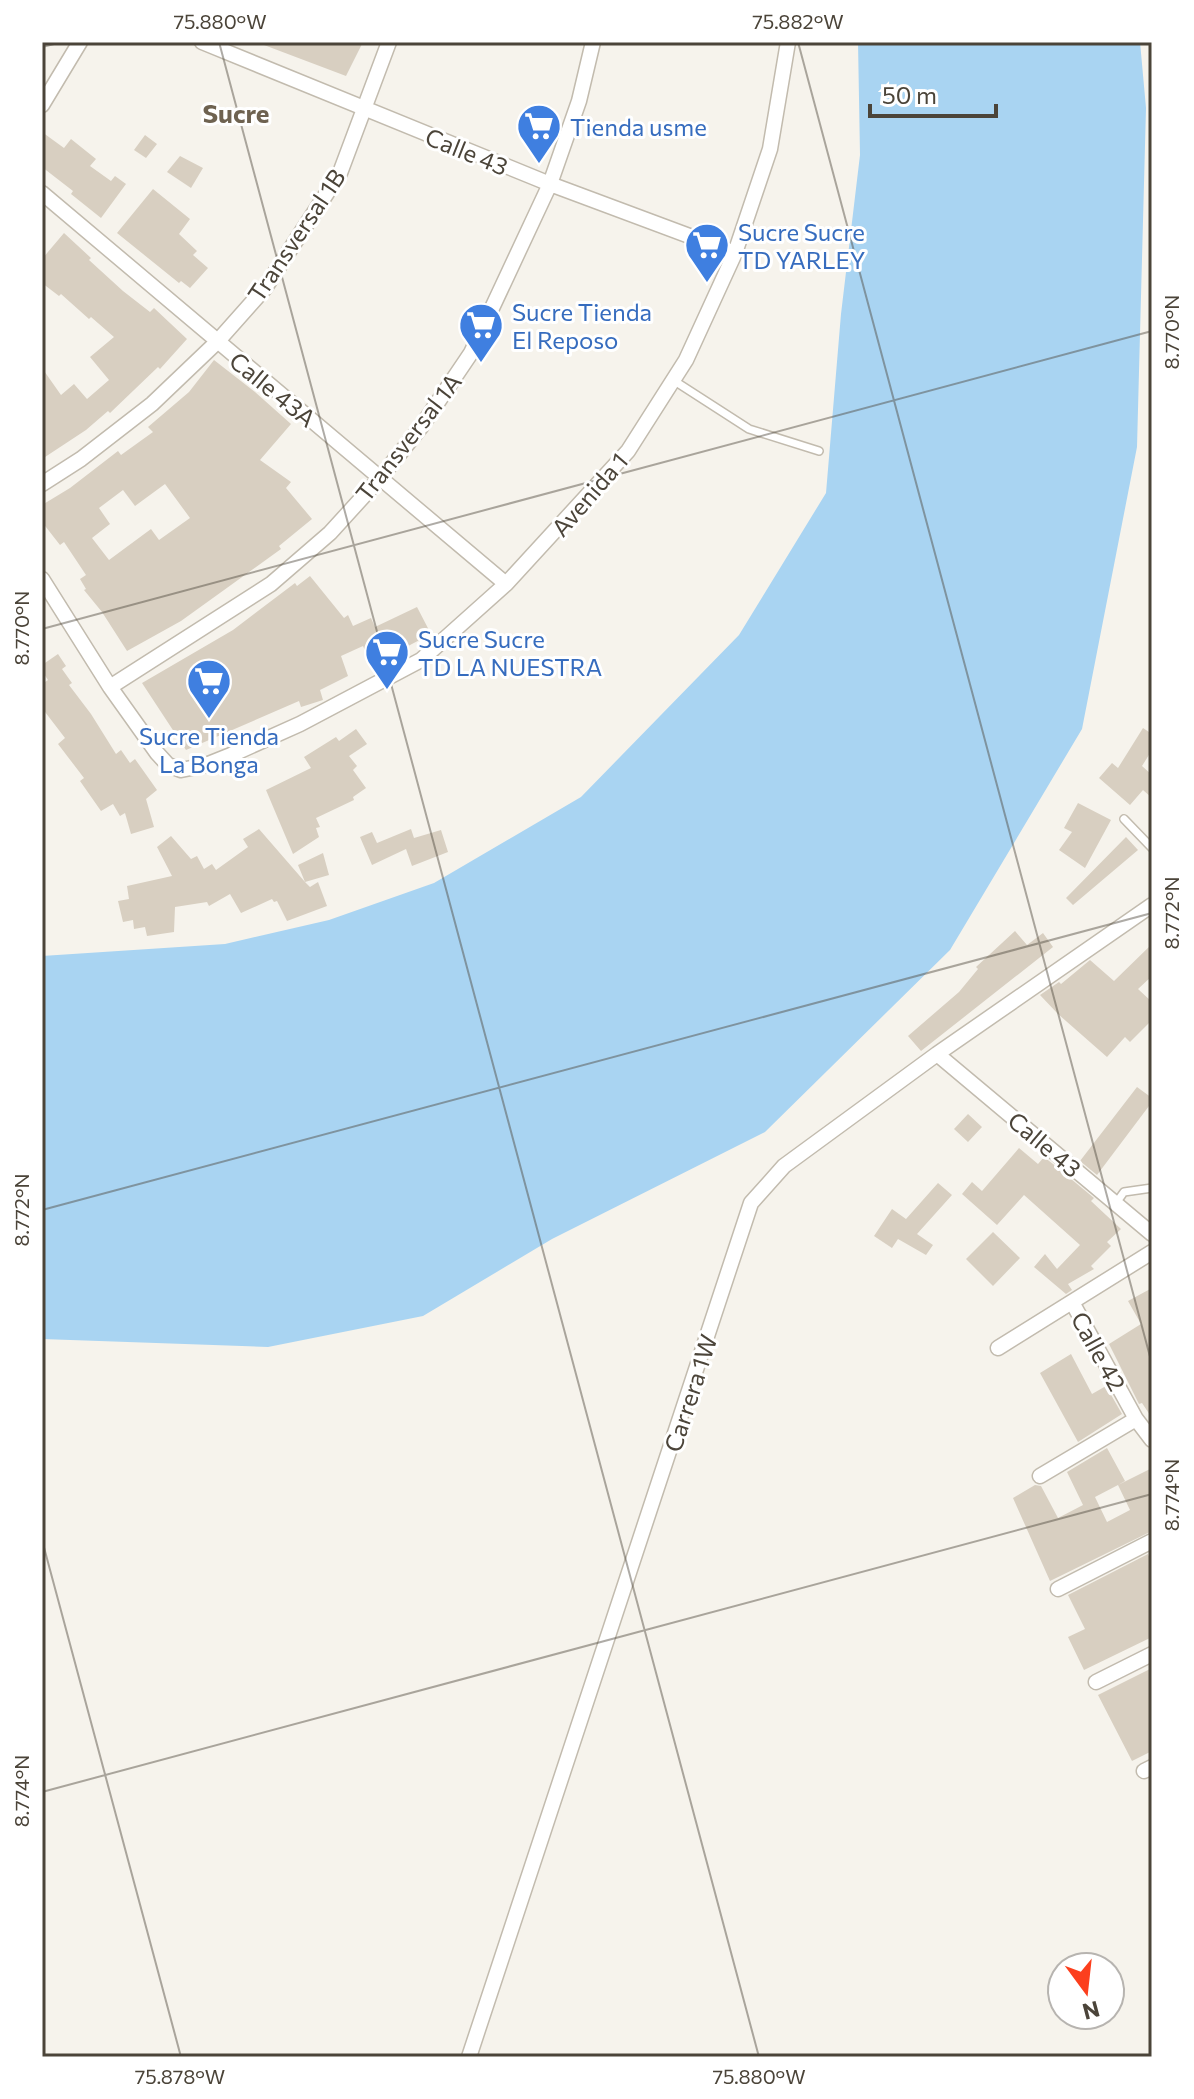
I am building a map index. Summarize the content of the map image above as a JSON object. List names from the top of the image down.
{
  "streets": {
    "street": [
      "Calle 43",
      "Transversal 1B",
      "Calle 43A",
      "Transversal 1A",
      "Avenida 1",
      "Calle 42",
      "Carrera 1W"
    ]
  },
  "crossings": [
    ["Calle 43", "Transversal 1B"],
    ["Calle 43", "Transversal 1A"],
    ["Calle 43", "Avenida 1"],
    ["Calle 43", "Carrera 1W"],
    ["Transversal 1B", "Calle 43A"],
    ["Calle 43A", "Transversal 1A"],
    ["Calle 43A", "Avenida 1"],
    ["Transversal 1A", "Avenida 1"]
  ],
  "districts": ["Sucre"],
  "places": {
    "supermarket": [
      "Tienda usme",
      "Sucre Sucre TD YARLEY",
      "Sucre Tienda El Reposo",
      "Sucre Sucre TD LA NUESTRA",
      "Sucre Tienda La Bonga"
    ]
  },
  "scale_bar": "50 m",
  "north": "bottom",
  "coordinates": [
    "75.880°W",
    "75.882°W",
    "8.770°N",
    "8.772°N",
    "8.774°N",
    "75.878°W"
  ]
}
